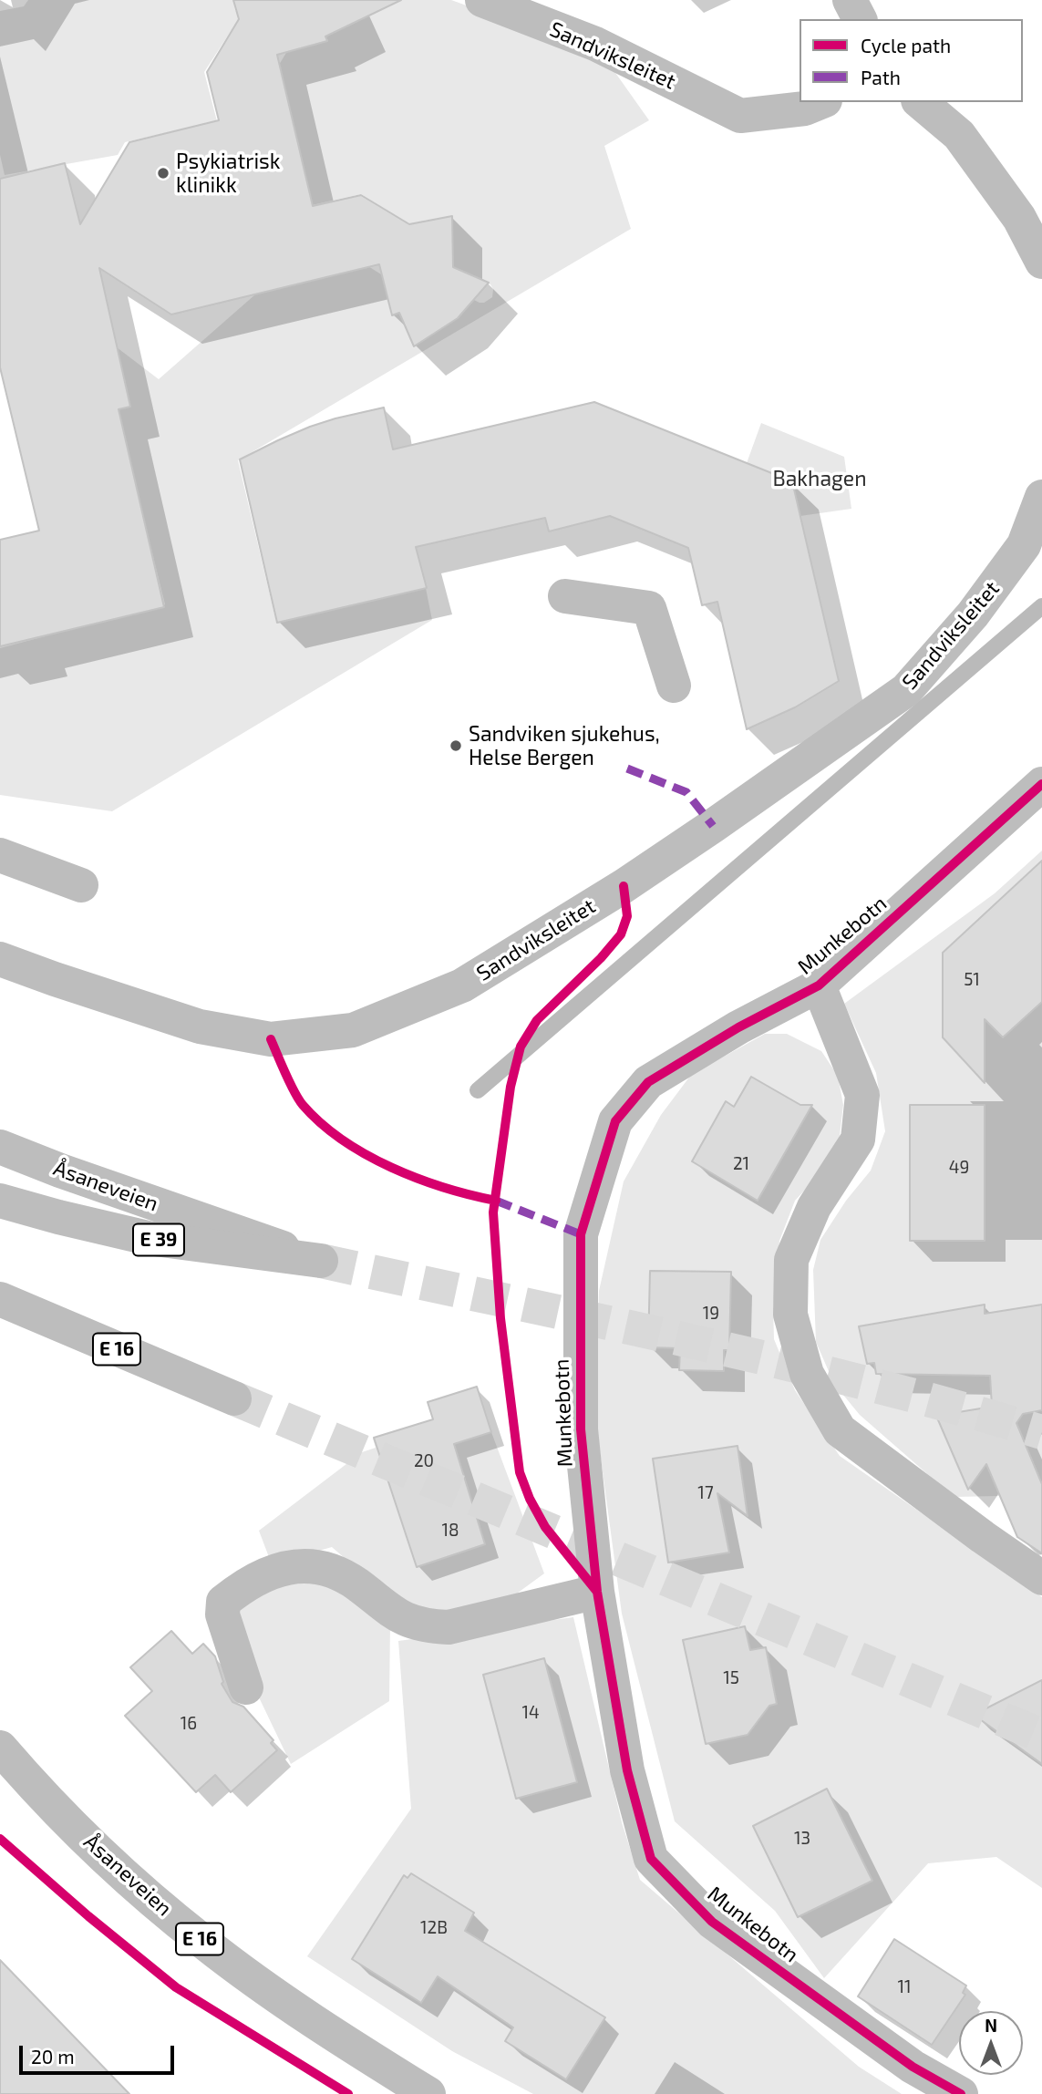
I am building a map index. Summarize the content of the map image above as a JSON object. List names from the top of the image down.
{
  "streets": {
    "main road": [
      "Sandviksleitet",
      "Munkebotn",
      "Åsaneveien",
      "E 39",
      "E 16"
    ]
  },
  "parks": ["Bakhagen"],
  "places": ["Psykiatrisk klinikk", "Sandviken sjukehus, Helse Bergen"],
  "house_numbers": [
    "51",
    "21",
    "49",
    "19",
    "20",
    "17",
    "18",
    "15",
    "14",
    "16",
    "13",
    "12B",
    "11"
  ],
  "legend": ["Cycle path", "Path"],
  "scale_bar": "20 m",
  "north": "top"
}
